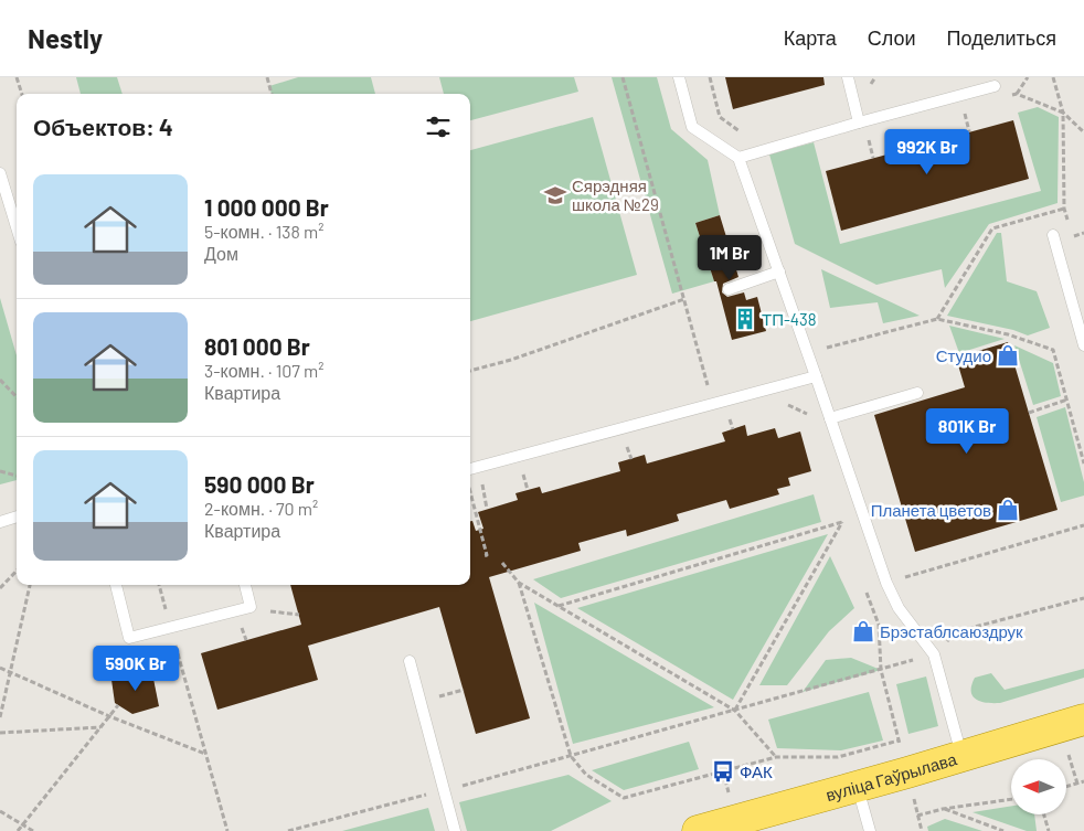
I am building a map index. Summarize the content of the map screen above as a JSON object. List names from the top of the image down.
{
  "streets": {
    "main road": ["вуліца Гаўрылава"]
  },
  "places": {
    "school or university": ["Сярэдняя школа №29"],
    "building": ["ТП-438"],
    "shop": ["Студио", "Планета цветов", "Брэстаблсаюздрук"],
    "bus stop": ["ФАК"]
  },
  "north": "left",
  "page": {
    "header": "Nestly",
    "nav": ["Карта", "Слои", "Поделиться"],
    "heading": "Объектов: 4",
    "price": [
      "992K Br",
      "1M Br",
      "801K Br",
      "590K Br"
    ],
    "list": [
      {
        "name": "1 000 000 Br",
        "note": "5-комн. · 138 m² · Дом"
      },
      {
        "name": "801 000 Br",
        "note": "3-комн. · 107 m² · Квартира"
      },
      {
        "name": "590 000 Br",
        "note": "2-комн. · 70 m² · Квартира"
      }
    ]
  }
}
